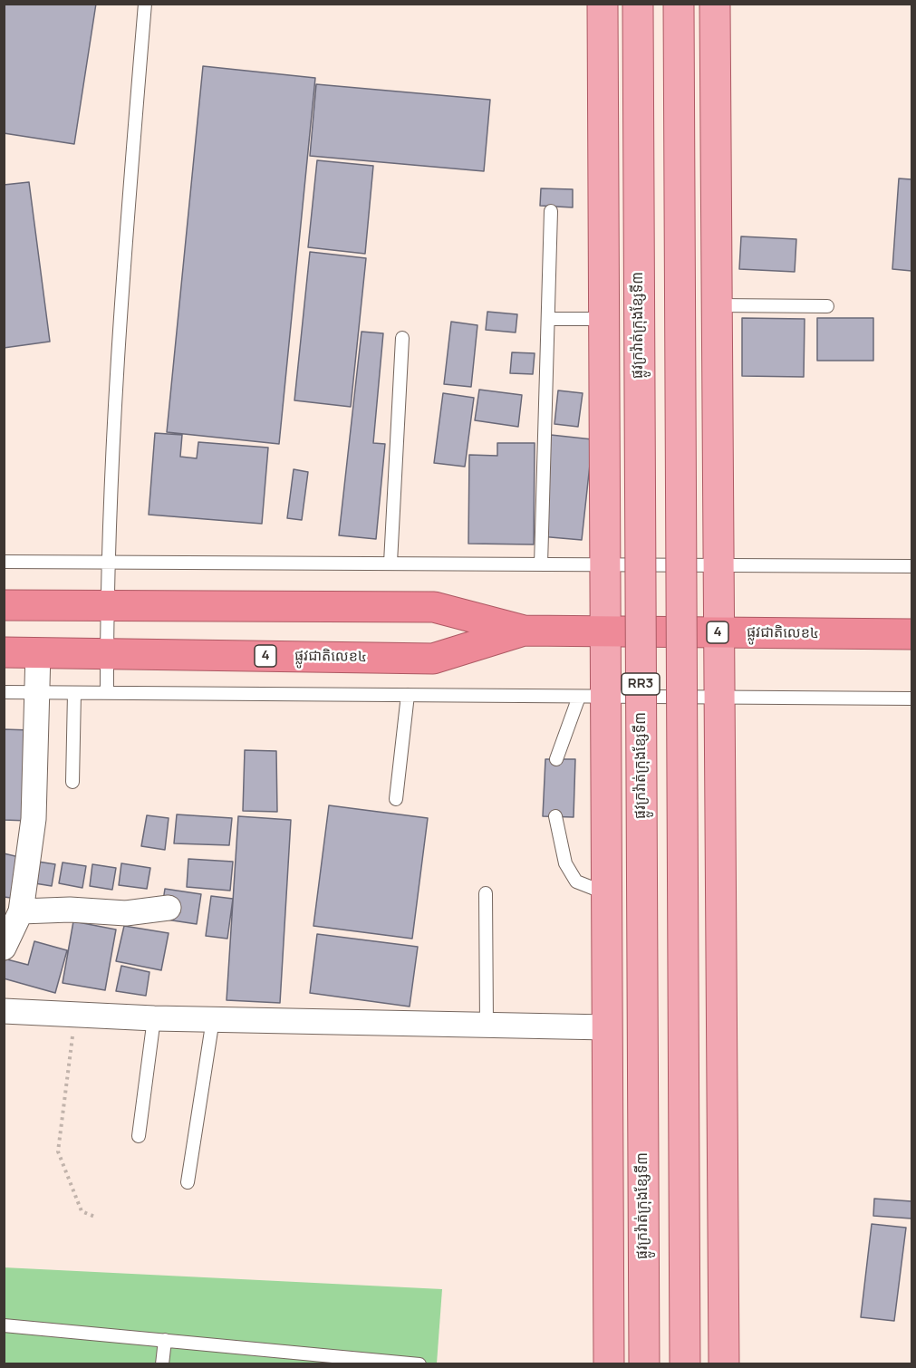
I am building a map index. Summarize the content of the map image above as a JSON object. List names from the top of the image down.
{
  "streets": {
    "highway": ["4", "ផ្លូវជាតិលេខ៤"],
    "main road": ["ផ្លូវក្រវ៉ាត់ក្រុងខ្សែទី៣", "RR3"]
  }
}
